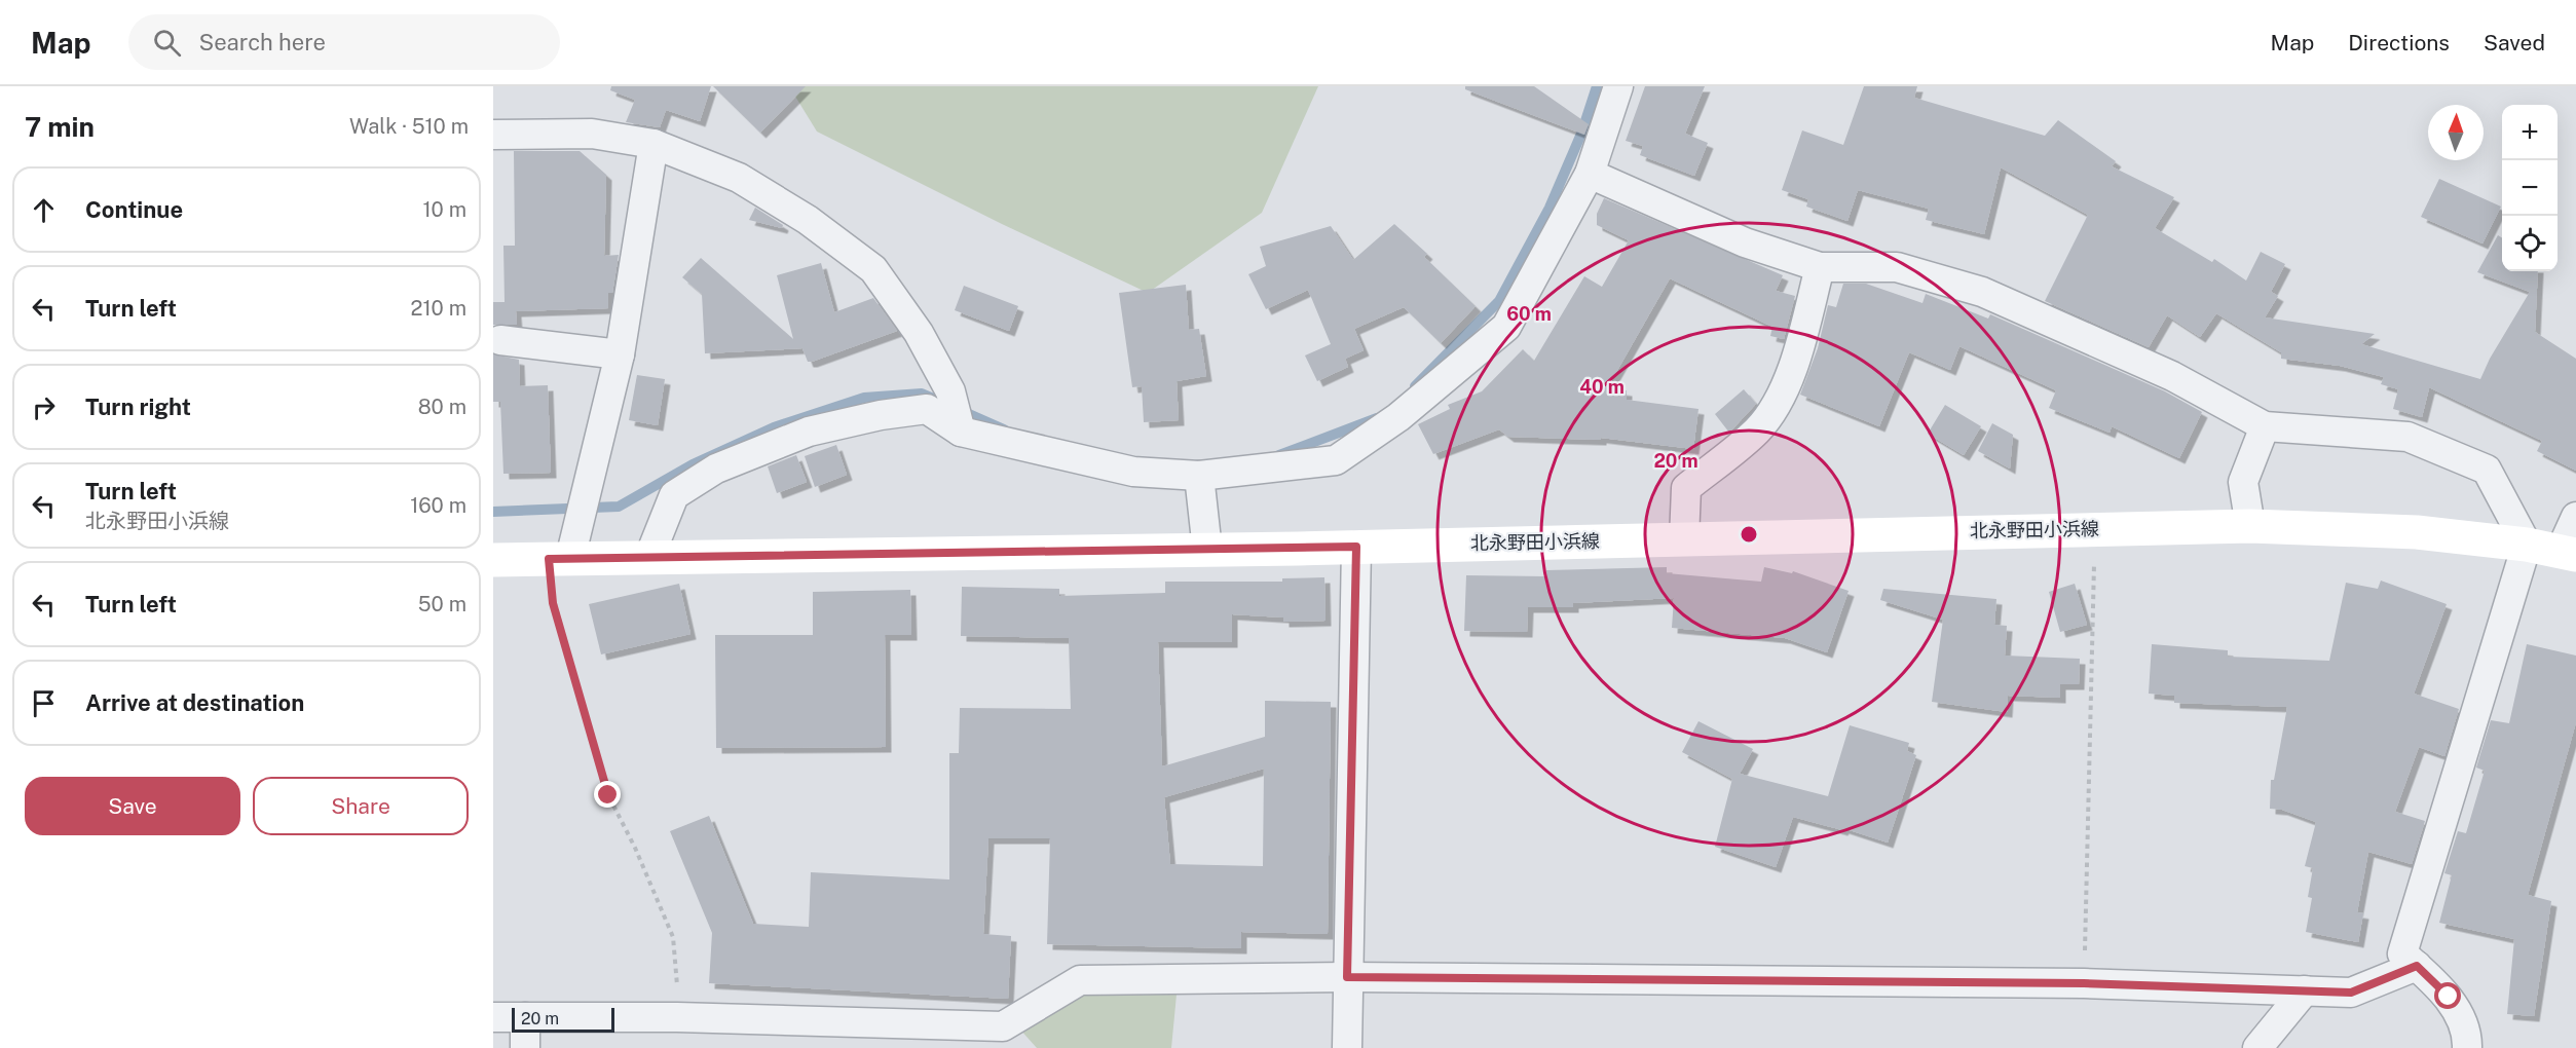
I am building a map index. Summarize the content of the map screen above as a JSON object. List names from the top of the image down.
{
  "streets": {
    "main road": ["北永野田小浜線"]
  },
  "scale_bar": "20 m",
  "north": "top",
  "page": {
    "header": "Map",
    "search": "Search here",
    "nav": ["Map", "Directions", "Saved"],
    "heading": ["7 min", "Walk · 510 m"],
    "map_buttons": ["+", "−"],
    "list": [
      ["Continue", "10 m"],
      ["Turn left", "210 m"],
      ["Turn right", "80 m"],
      ["Turn left", "北永野田小浜線", "160 m"],
      ["Turn left", "50 m"],
      "Arrive at destination"
    ],
    "buttons": ["Save", "Share"],
    "scale": "20 m"
  },
  "rings": ["60 m", "40 m", "20 m"]
}
